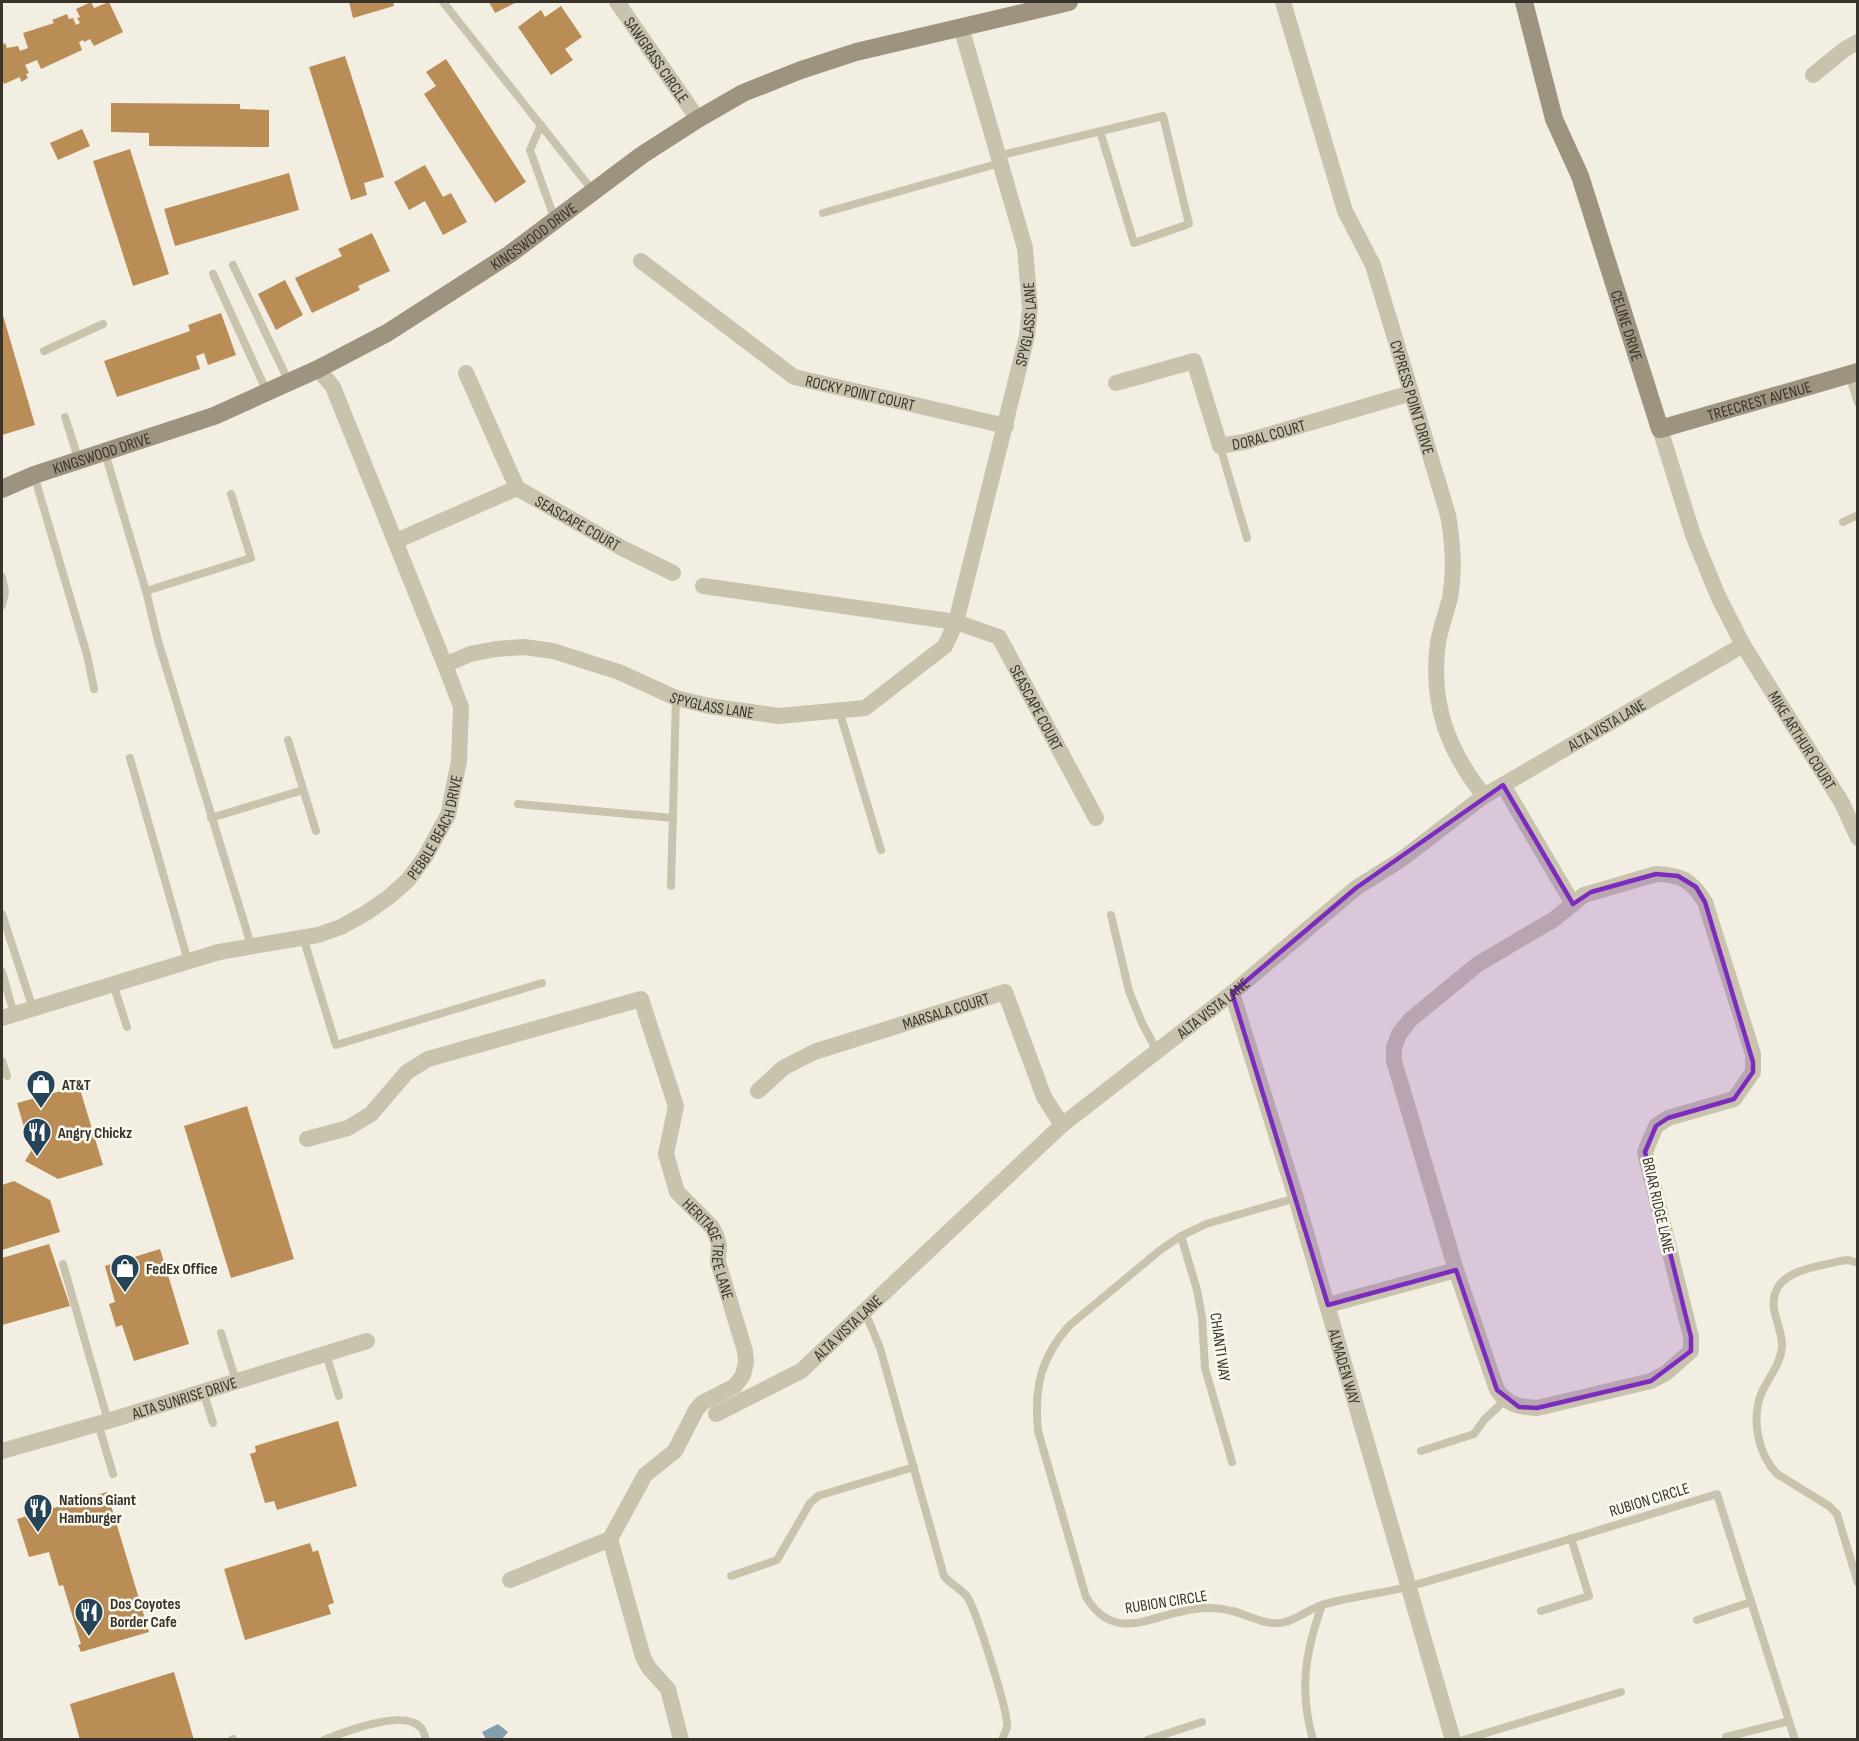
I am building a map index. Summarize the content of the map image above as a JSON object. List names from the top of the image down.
{
  "streets": {
    "street": [
      "SAWGRASS CIRCLE",
      "KINGSWOOD DRIVE",
      "SPYGLASS LANE",
      "CELINE DRIVE",
      "ROCKY POINT COURT",
      "CYPRESS POINT DRIVE",
      "TREECREST AVENUE",
      "DORAL COURT",
      "SEASCAPE COURT",
      "ALTA VISTA LANE",
      "MIKE ARTHUR COURT",
      "PEBBLE BEACH DRIVE",
      "MARSALA COURT",
      "BRIAR RIDGE LANE",
      "HERITAGE TREE LANE",
      "ALMADEN WAY",
      "ALTA SUNRISE DRIVE"
    ],
    "lane": ["CHIANTI WAY", "RUBION CIRCLE"]
  },
  "crossings": [
    ["SAWGRASS CIRCLE", "KINGSWOOD DRIVE"],
    ["KINGSWOOD DRIVE", "SPYGLASS LANE"],
    ["KINGSWOOD DRIVE", "PEBBLE BEACH DRIVE"],
    ["SPYGLASS LANE", "ROCKY POINT COURT"],
    ["SPYGLASS LANE", "SEASCAPE COURT"],
    ["SPYGLASS LANE", "PEBBLE BEACH DRIVE"],
    ["CELINE DRIVE", "TREECREST AVENUE"],
    ["CELINE DRIVE", "ALTA VISTA LANE"],
    ["CELINE DRIVE", "MIKE ARTHUR COURT"],
    ["CYPRESS POINT DRIVE", "DORAL COURT"],
    ["CYPRESS POINT DRIVE", "ALTA VISTA LANE"],
    ["SEASCAPE COURT", "PEBBLE BEACH DRIVE"],
    ["ALTA VISTA LANE", "MIKE ARTHUR COURT"],
    ["ALTA VISTA LANE", "MARSALA COURT"],
    ["ALTA VISTA LANE", "ALMADEN WAY"],
    ["CHIANTI WAY", "RUBION CIRCLE"],
    ["ALMADEN WAY", "RUBION CIRCLE"]
  ],
  "places": {
    "shop": ["AT&T", "FedEx Office"],
    "restaurant": ["Angry Chickz", "Nations Giant Hamburger", "Dos Coyotes Border Cafe"]
  }
}
